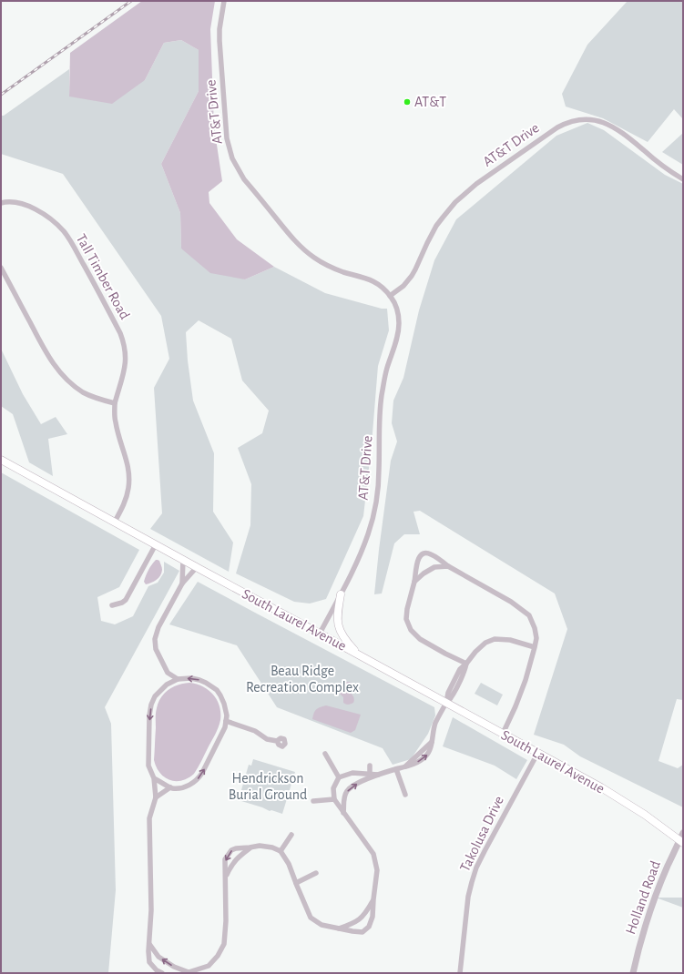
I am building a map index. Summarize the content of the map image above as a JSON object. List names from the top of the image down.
{
  "streets": {
    "main road": ["South Laurel Avenue"],
    "street": [
      "AT&T Drive",
      "Tall Timber Road",
      "Takolusa Drive",
      "Holland Road"
    ]
  },
  "crossings": [
    ["AT&T Drive", "South Laurel Avenue"],
    ["Tall Timber Road", "South Laurel Avenue"],
    ["South Laurel Avenue", "Takolusa Drive"],
    ["South Laurel Avenue", "Holland Road"]
  ],
  "parks": ["Beau Ridge Recreation Complex", "Hendrickson Burial Ground"],
  "places": ["AT&T"]
}
